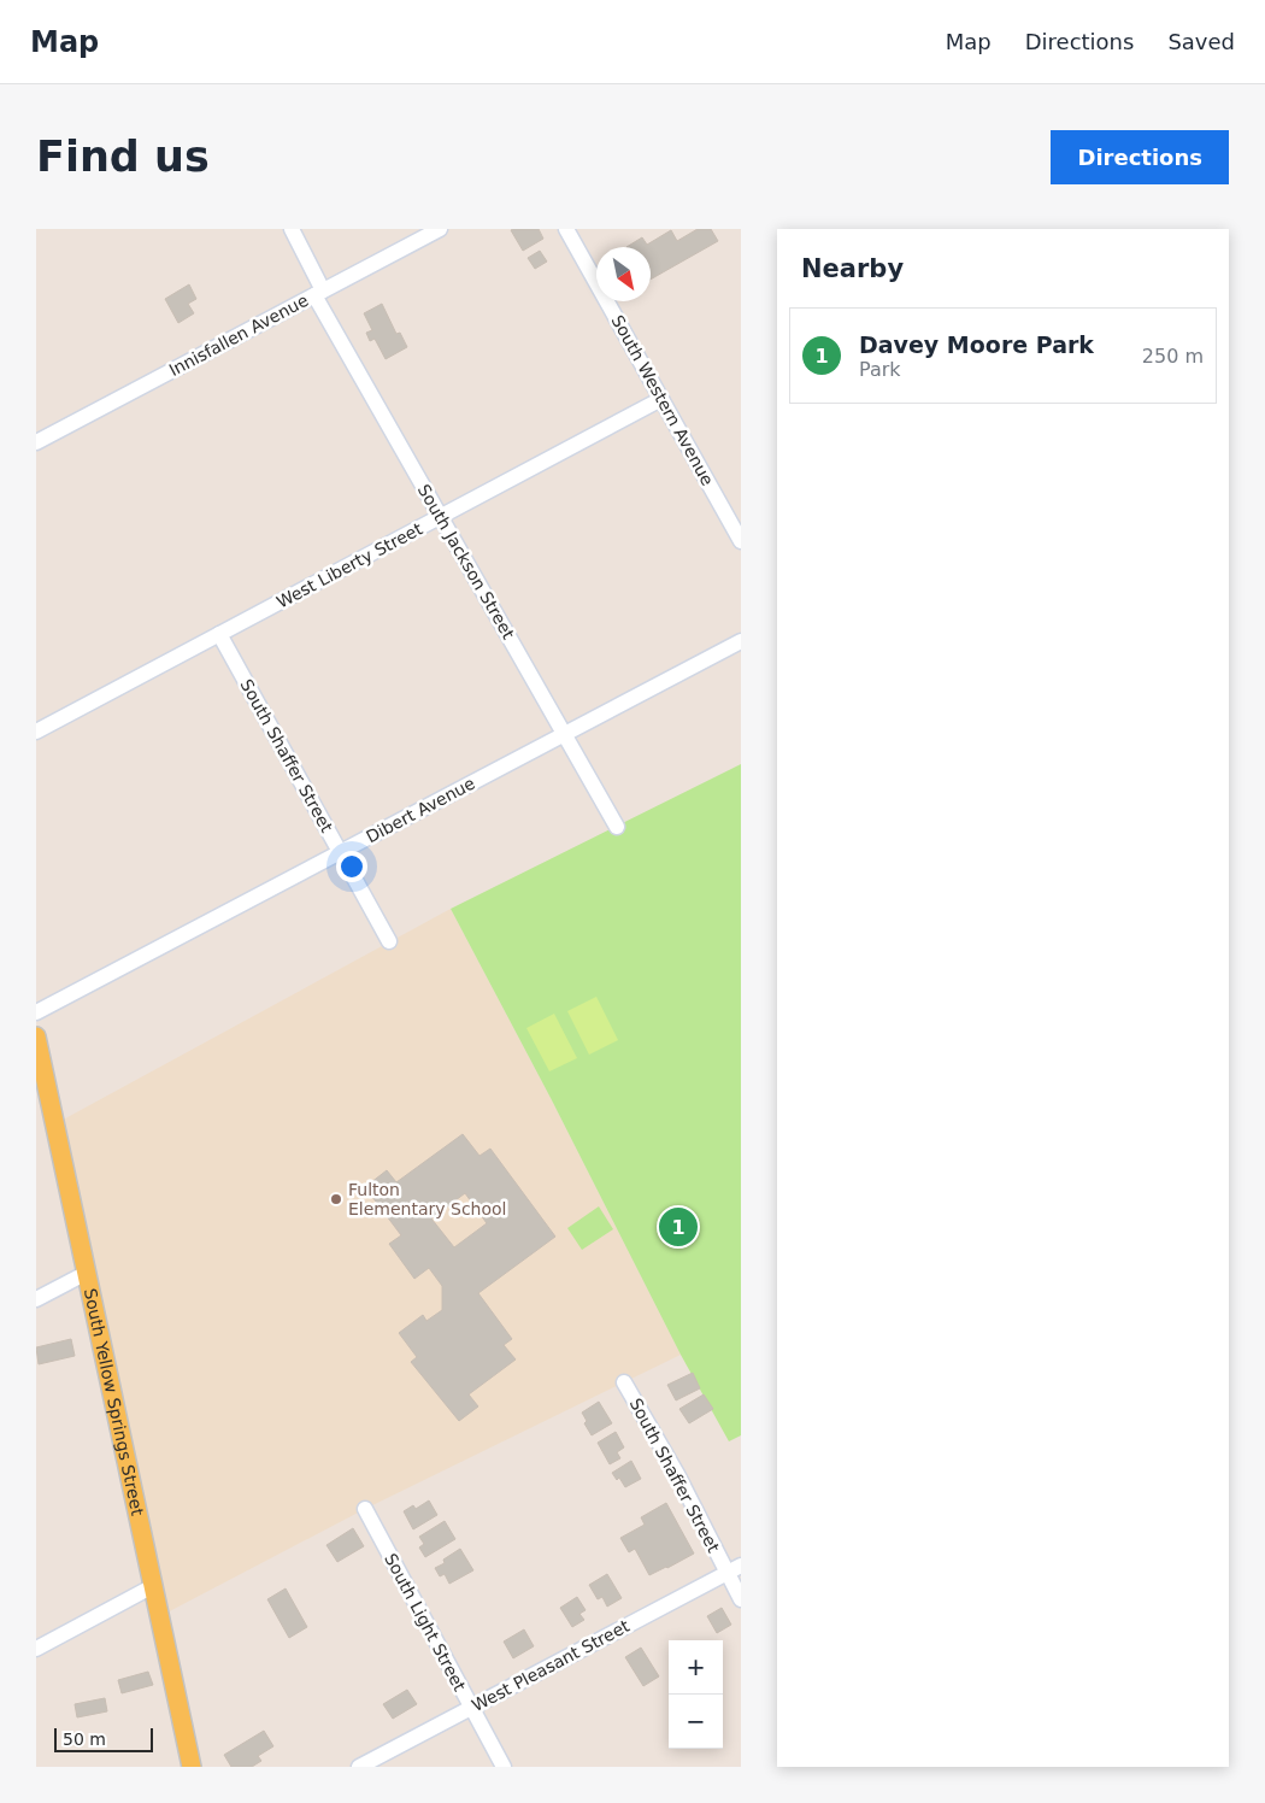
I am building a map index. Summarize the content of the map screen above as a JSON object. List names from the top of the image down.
{
  "streets": {
    "main road": ["South Yellow Springs Street"],
    "street": [
      "Innisfallen Avenue",
      "South Western Avenue",
      "South Jackson Street",
      "West Liberty Street",
      "South Shaffer Street",
      "Dibert Avenue",
      "South Light Street",
      "West Pleasant Street"
    ]
  },
  "crossings": [
    ["Innisfallen Avenue", "South Jackson Street"],
    ["South Western Avenue", "West Liberty Street"],
    ["South Jackson Street", "West Liberty Street"],
    ["South Jackson Street", "Dibert Avenue"],
    ["West Liberty Street", "South Shaffer Street"],
    ["South Shaffer Street", "Dibert Avenue"],
    ["South Shaffer Street", "West Pleasant Street"],
    ["South Light Street", "West Pleasant Street"]
  ],
  "places": ["Fulton Elementary School"],
  "scale_bar": "50 m",
  "north": "bottom right",
  "page": {
    "header": "Map",
    "nav": ["Map", "Directions", "Saved"],
    "buttons": "Directions",
    "title": "Find us",
    "heading": "Nearby",
    "list": [
      {
        "mark": "1",
        "name": "Davey Moore Park",
        "note": "Park",
        "value": "250 m"
      }
    ],
    "pins": "1",
    "map_buttons": ["+", "−"],
    "scale": "50 m"
  }
}
